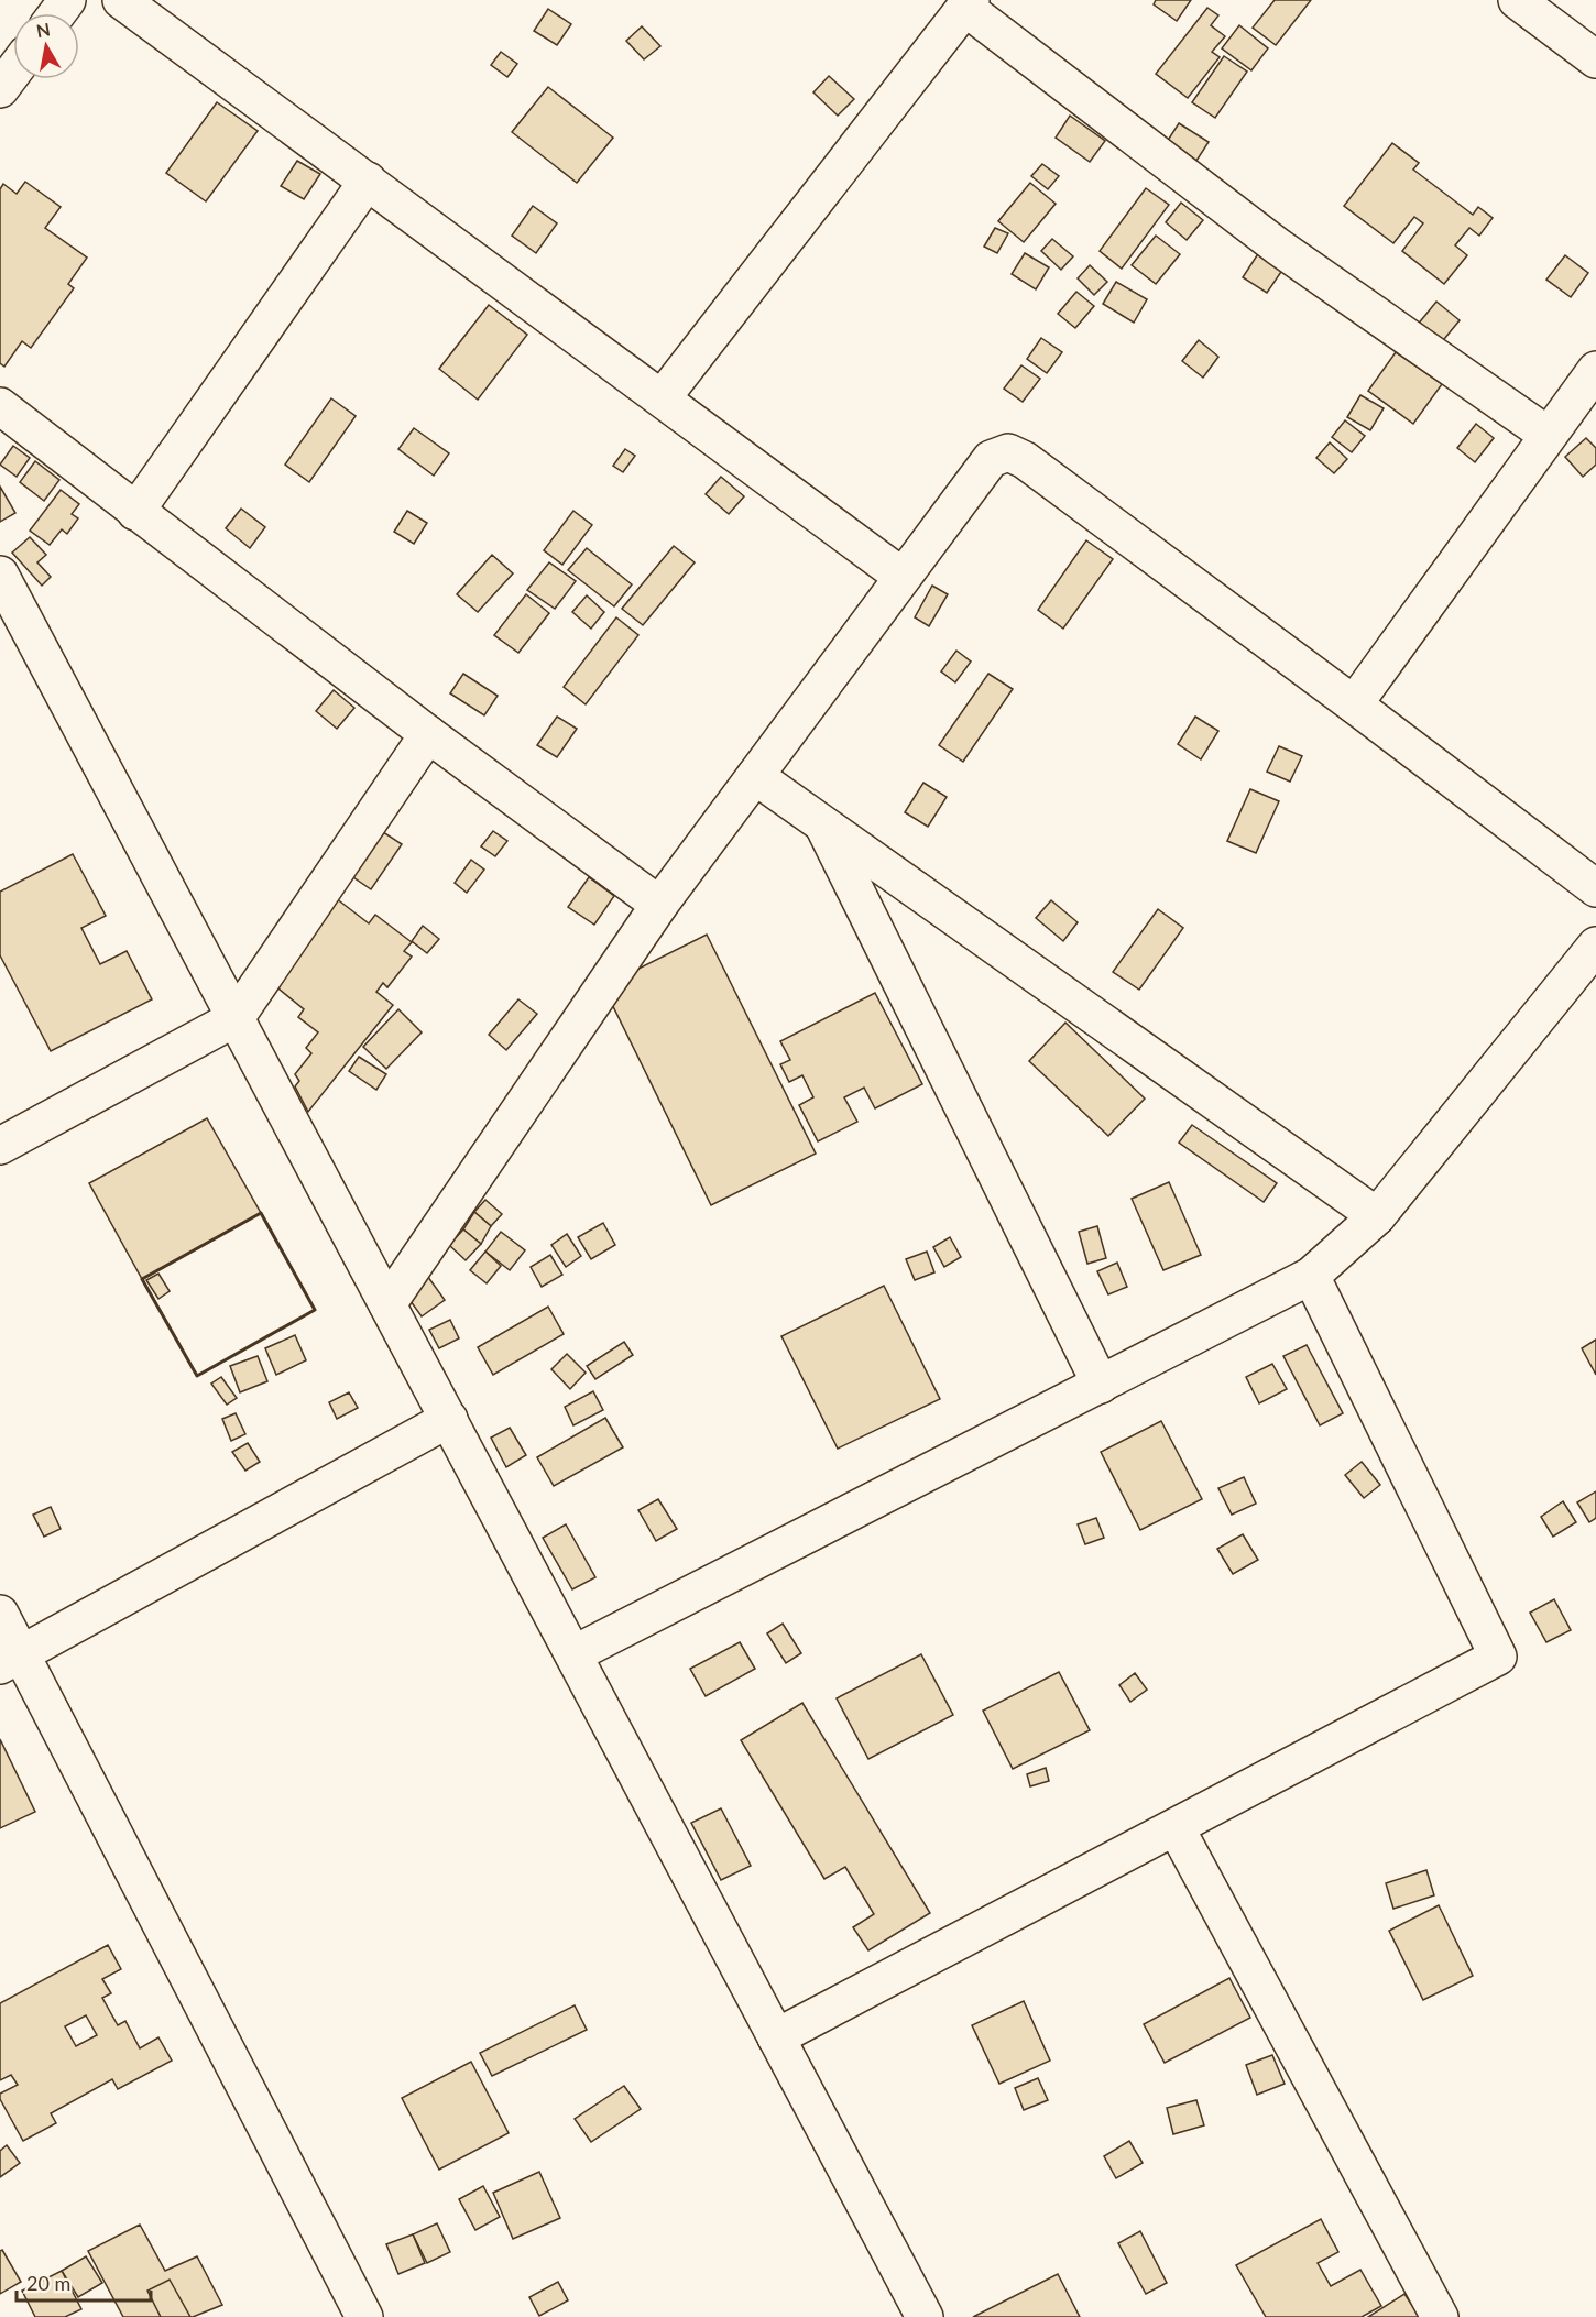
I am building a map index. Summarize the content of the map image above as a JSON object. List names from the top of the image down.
{
  "scale_bar": "20 m",
  "north": "top"
}
